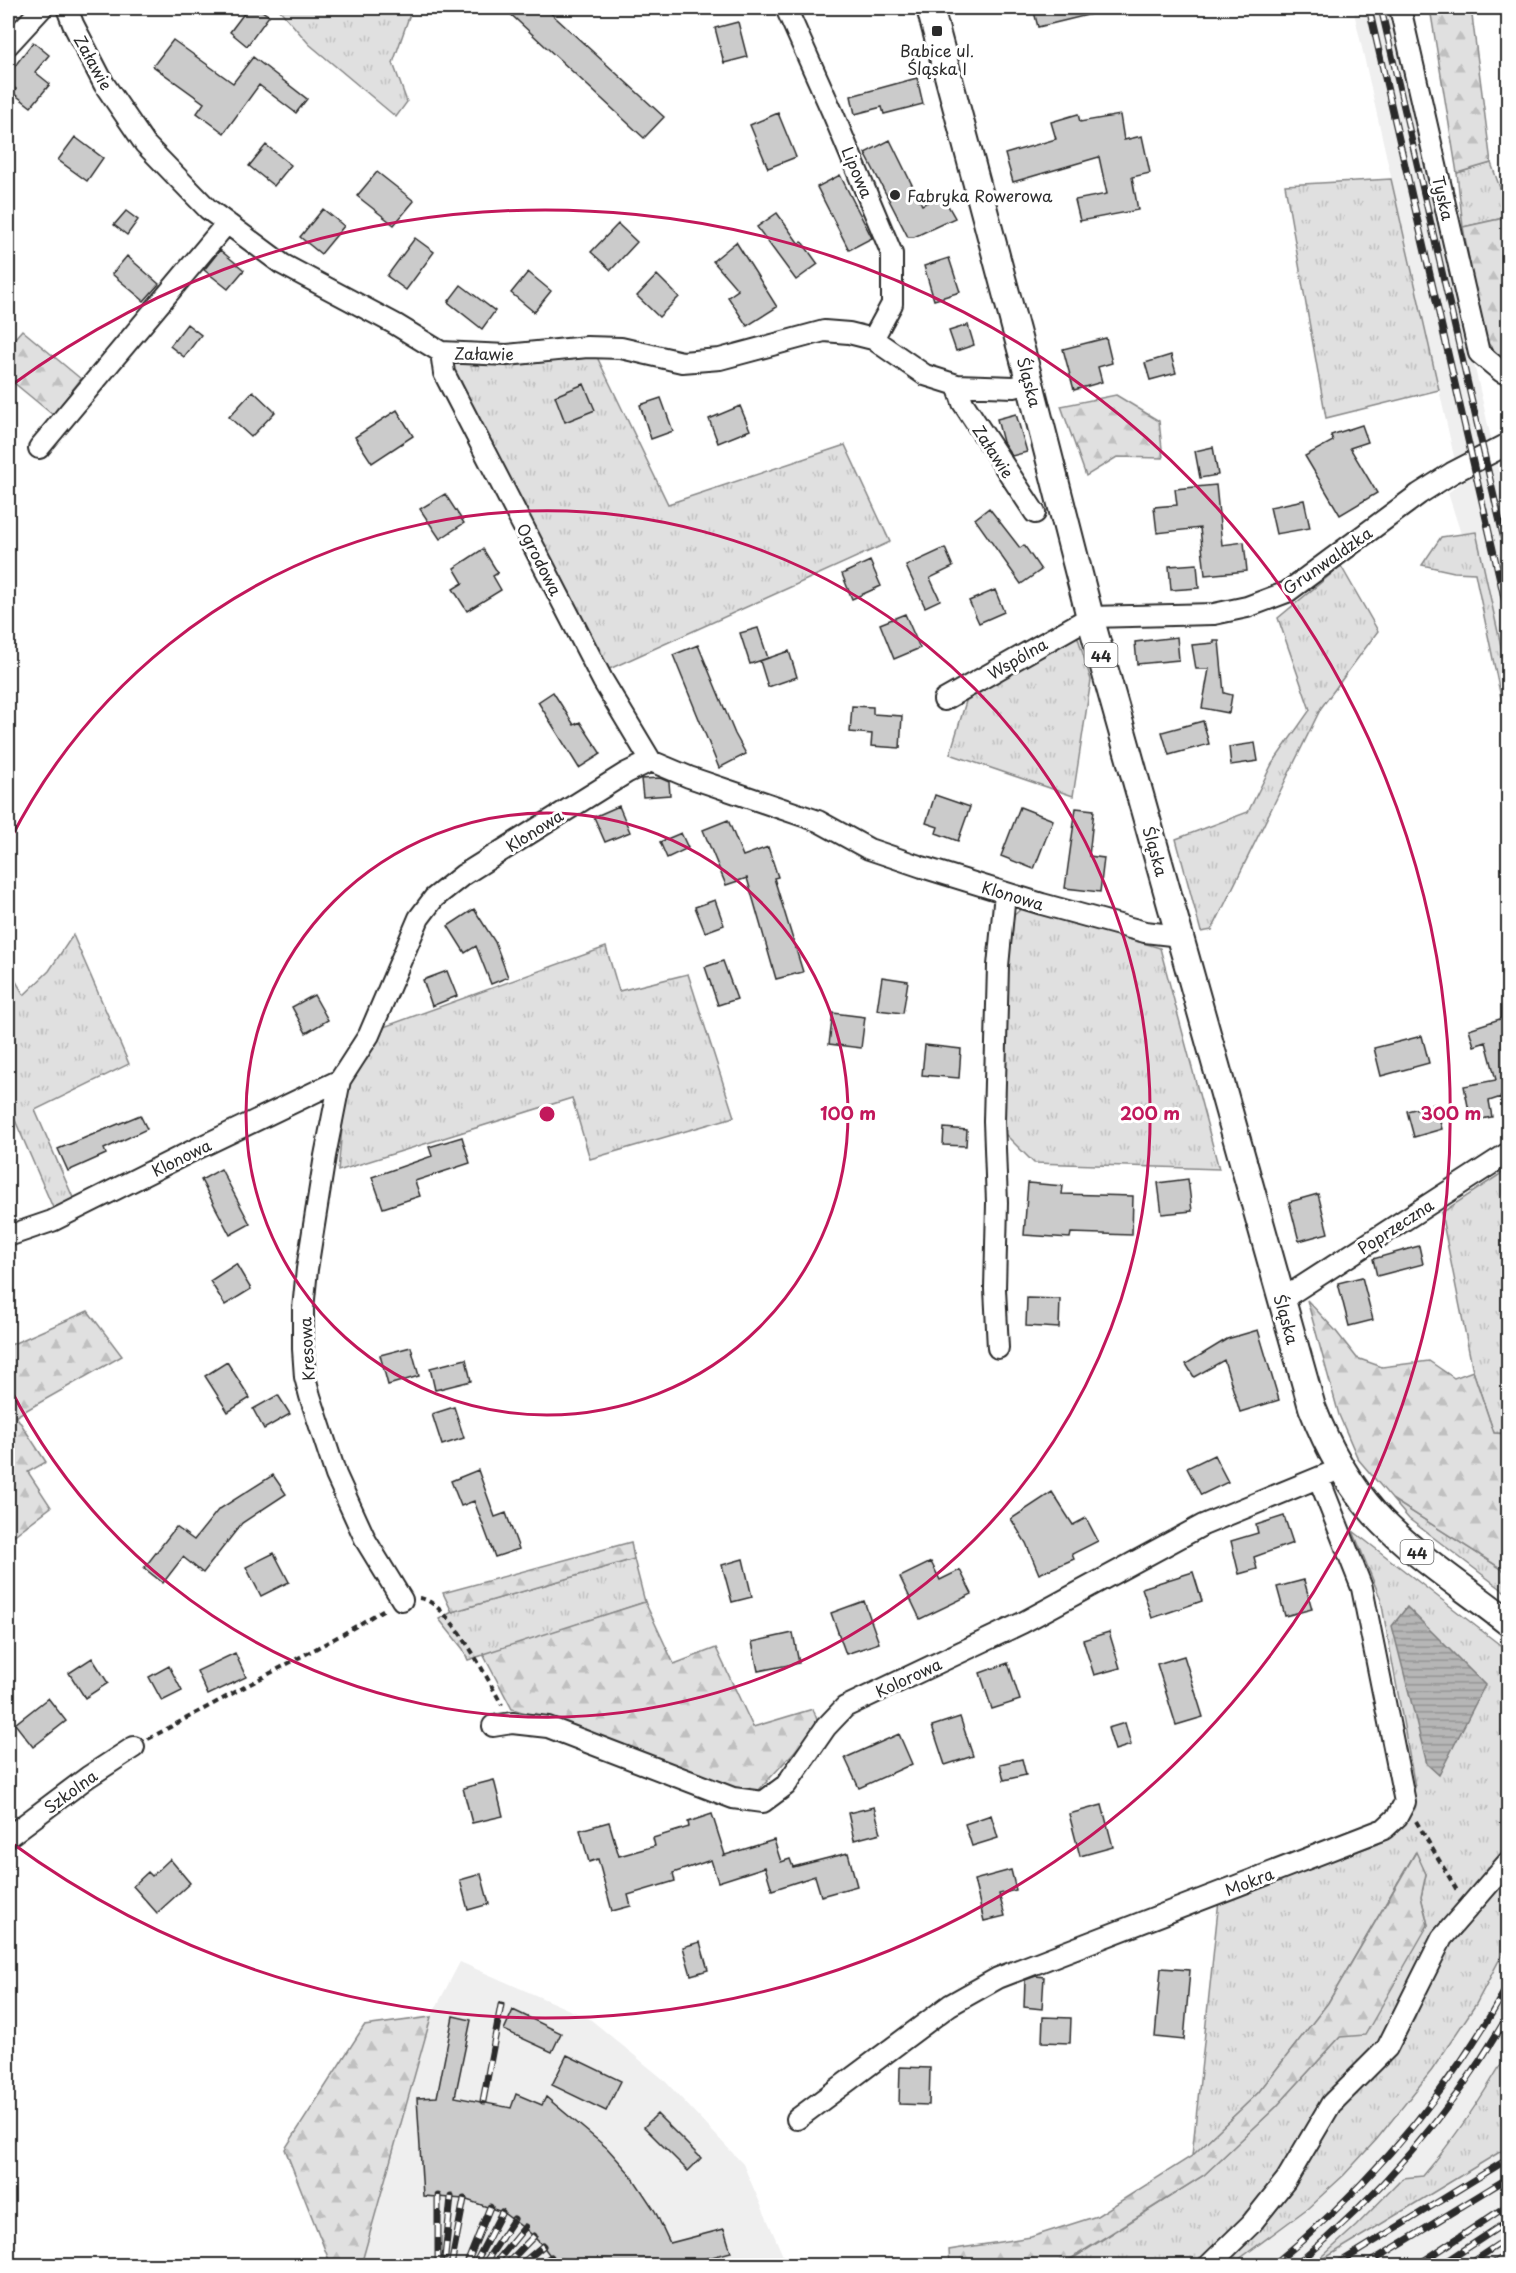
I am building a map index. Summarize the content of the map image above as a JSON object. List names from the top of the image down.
{
  "streets": {
    "main road": ["Śląska", "44"],
    "street": [
      "Załawie",
      "Lipowa",
      "Tyska",
      "Ogrodowa",
      "Grunwaldzka",
      "Wspólna",
      "Klonowa",
      "Poprzeczna",
      "Kresowa",
      "Kolorowa",
      "Szkolna",
      "Mokra"
    ]
  },
  "crossings": [
    ["Załawie", "Lipowa"],
    ["Załawie", "Śląska"],
    ["Załawie", "Ogrodowa"],
    ["Śląska", "Grunwaldzka"],
    ["Śląska", "Wspólna"],
    ["Śląska", "Klonowa"],
    ["Śląska", "Poprzeczna"],
    ["Śląska", "Kolorowa"],
    ["Ogrodowa", "Klonowa"],
    ["Grunwaldzka", "Wspólna"],
    ["Klonowa", "Kresowa"]
  ],
  "places": {
    "transit": ["Babice ul. Śląska I"],
    "other": ["Fabryka Rowerowa"]
  },
  "rings": ["100 m", "200 m", "300 m"]
}
